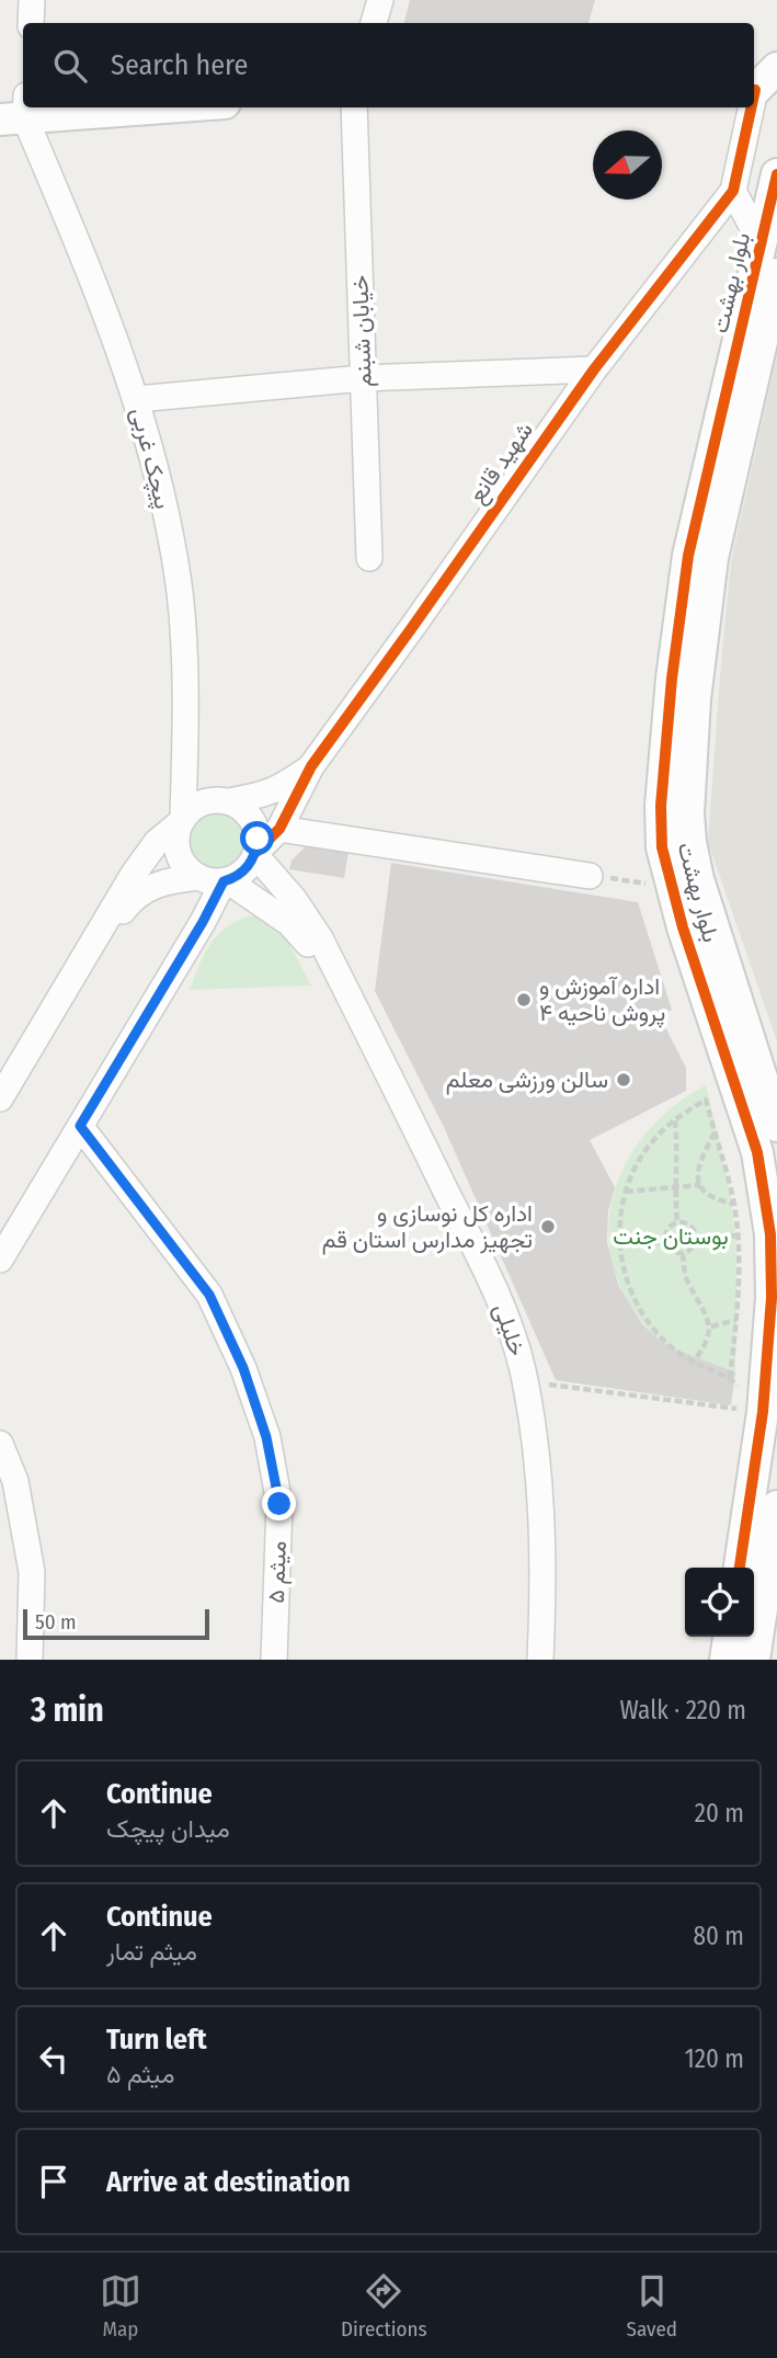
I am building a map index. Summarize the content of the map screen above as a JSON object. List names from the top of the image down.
{
  "streets": {
    "street": [
      "بلوار بهشت",
      "خیابان شبنم",
      "پیچک غربی",
      "شهید قانع",
      "خلیلی",
      "میثم ۵"
    ]
  },
  "parks": ["بوستان جنت"],
  "places": ["اداره آموزش و پروش ناحیه ۴", "سالن ورزشی معلم", "اداره کل نوسازی و تجهیز مدارس استان قم"],
  "scale_bar": "50 m",
  "north": "left",
  "page": {
    "search": "Search here",
    "scale": "50 m",
    "heading": ["3 min", "Walk · 220 m"],
    "list": [
      ["Continue", "میدان پیچک", "20 m"],
      ["Continue", "میثم تمار", "80 m"],
      ["Turn left", "میثم ۵", "120 m"],
      "Arrive at destination"
    ],
    "nav": ["Map", "Directions", "Saved"]
  }
}
